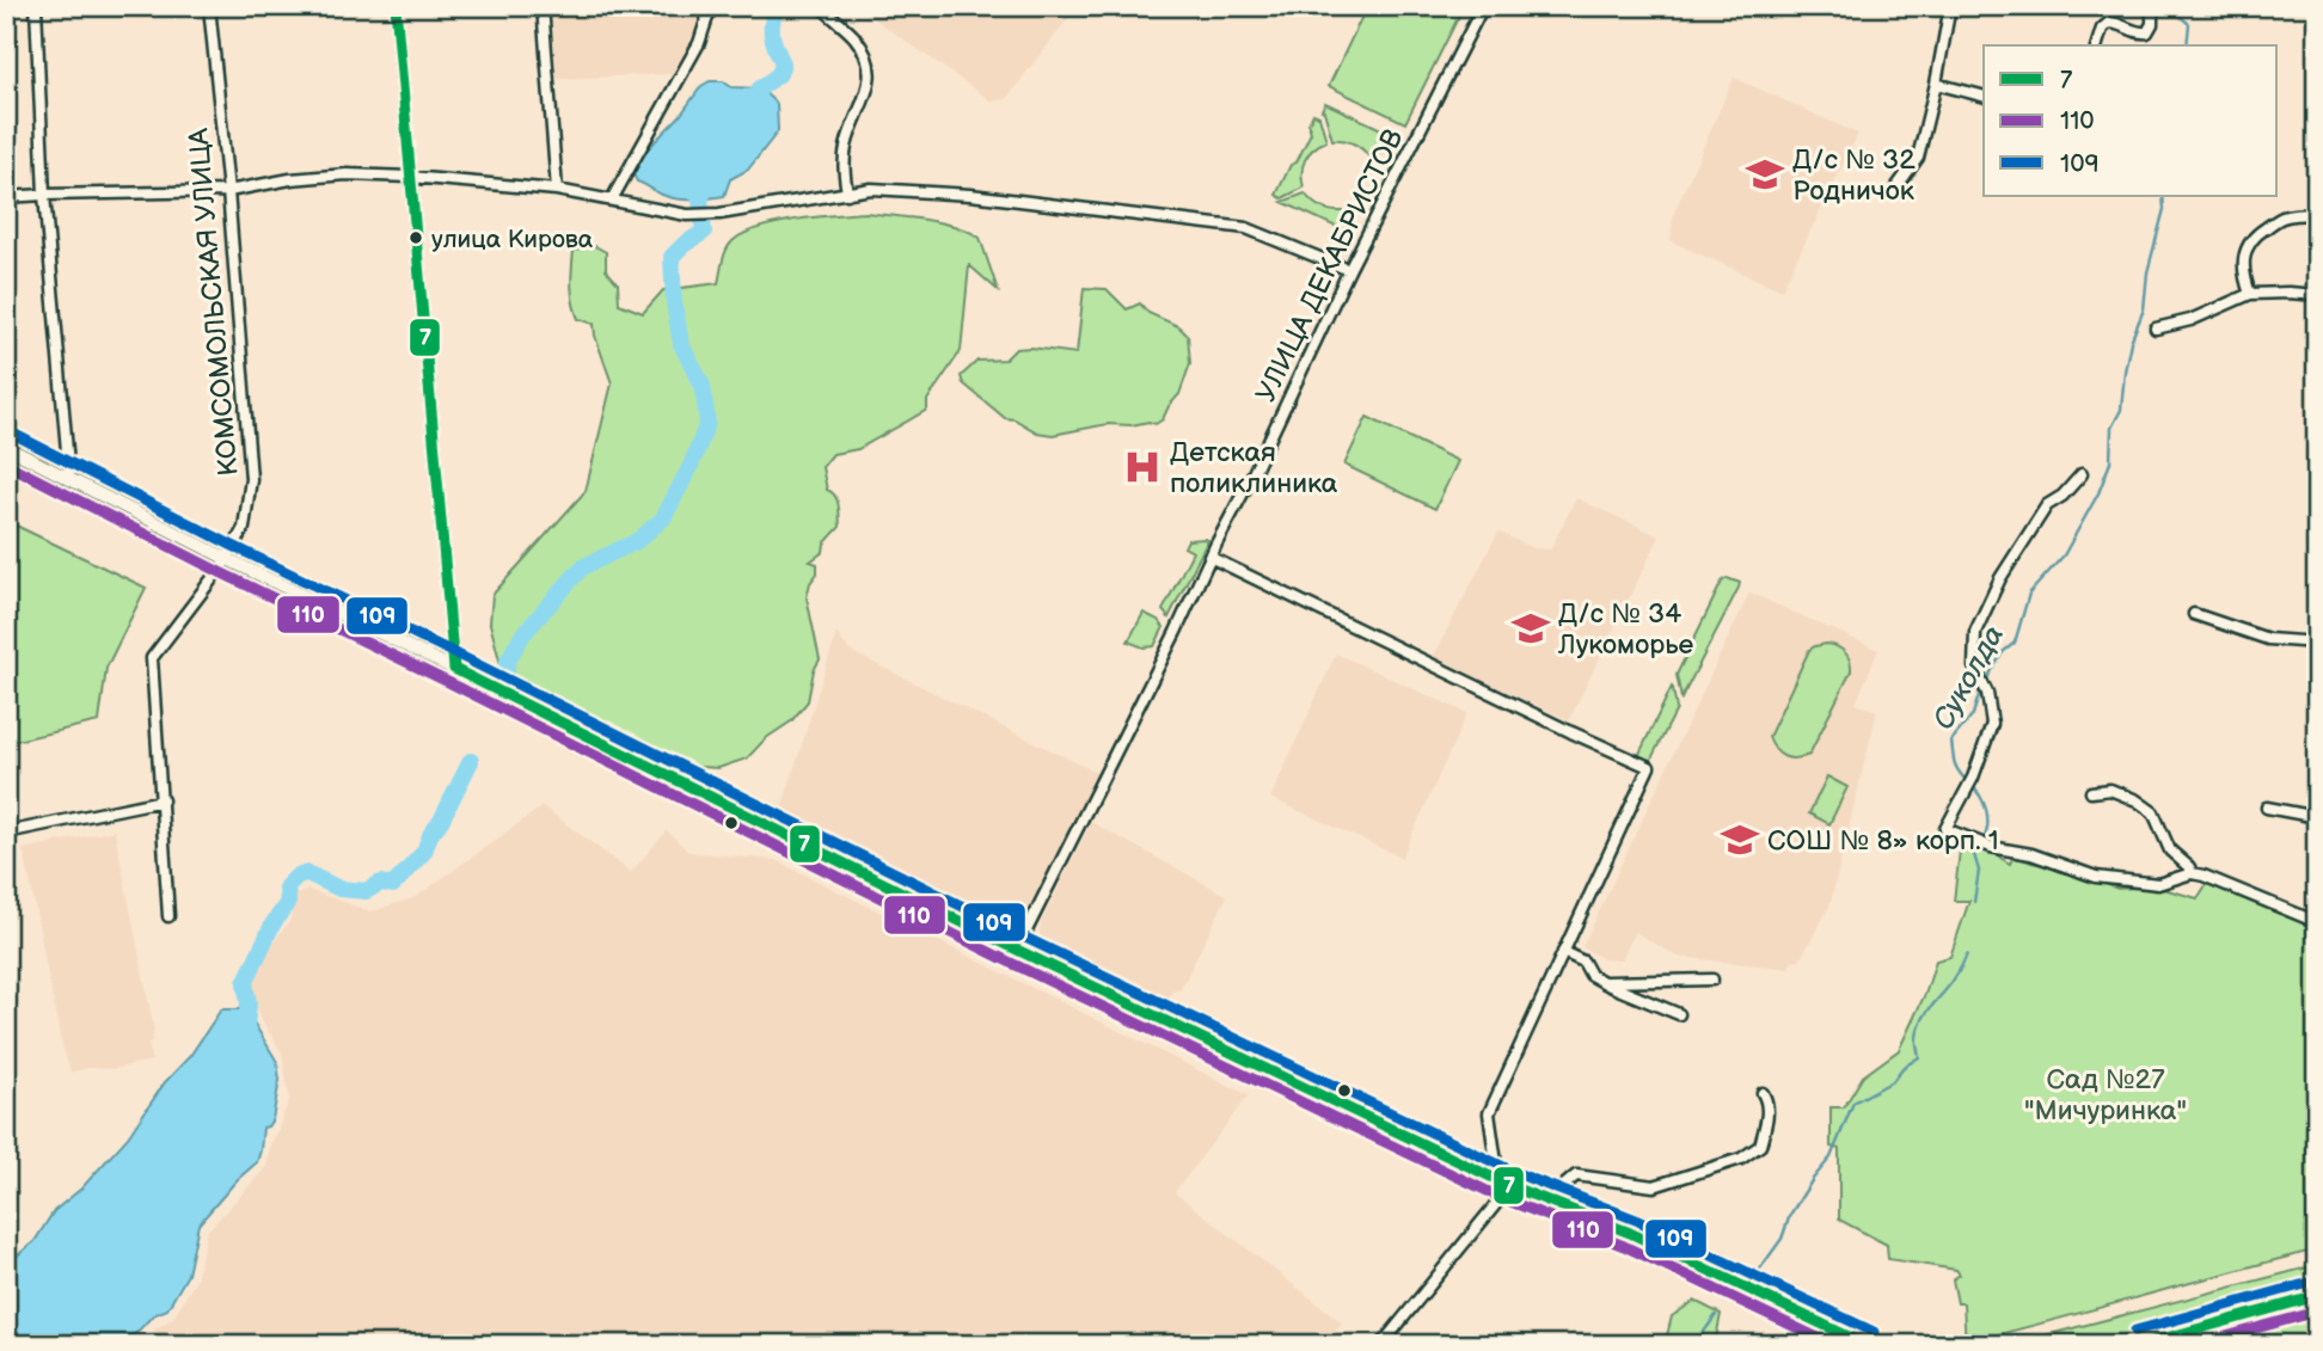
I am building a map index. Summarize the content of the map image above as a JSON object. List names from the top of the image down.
{
  "streets": {
    "street": ["УЛИЦА ДЕКАБРИСТОВ", "КОМСОМОЛЬСКАЯ УЛИЦА"]
  },
  "water": ["Суколда"],
  "parks": ["Сад №27 \"Мичуринка\""],
  "places": {
    "school or university": ["Д/с № 32 Родничок", "Д/с № 34 Лукоморье", "СОШ № 8» корп. 1"],
    "other": ["улица Кирова"],
    "hospital": ["Детская поликлиника"]
  },
  "lines": ["transit line 7", "transit line 109", "transit line 110"],
  "legend": ["7", "110", "109"]
}
